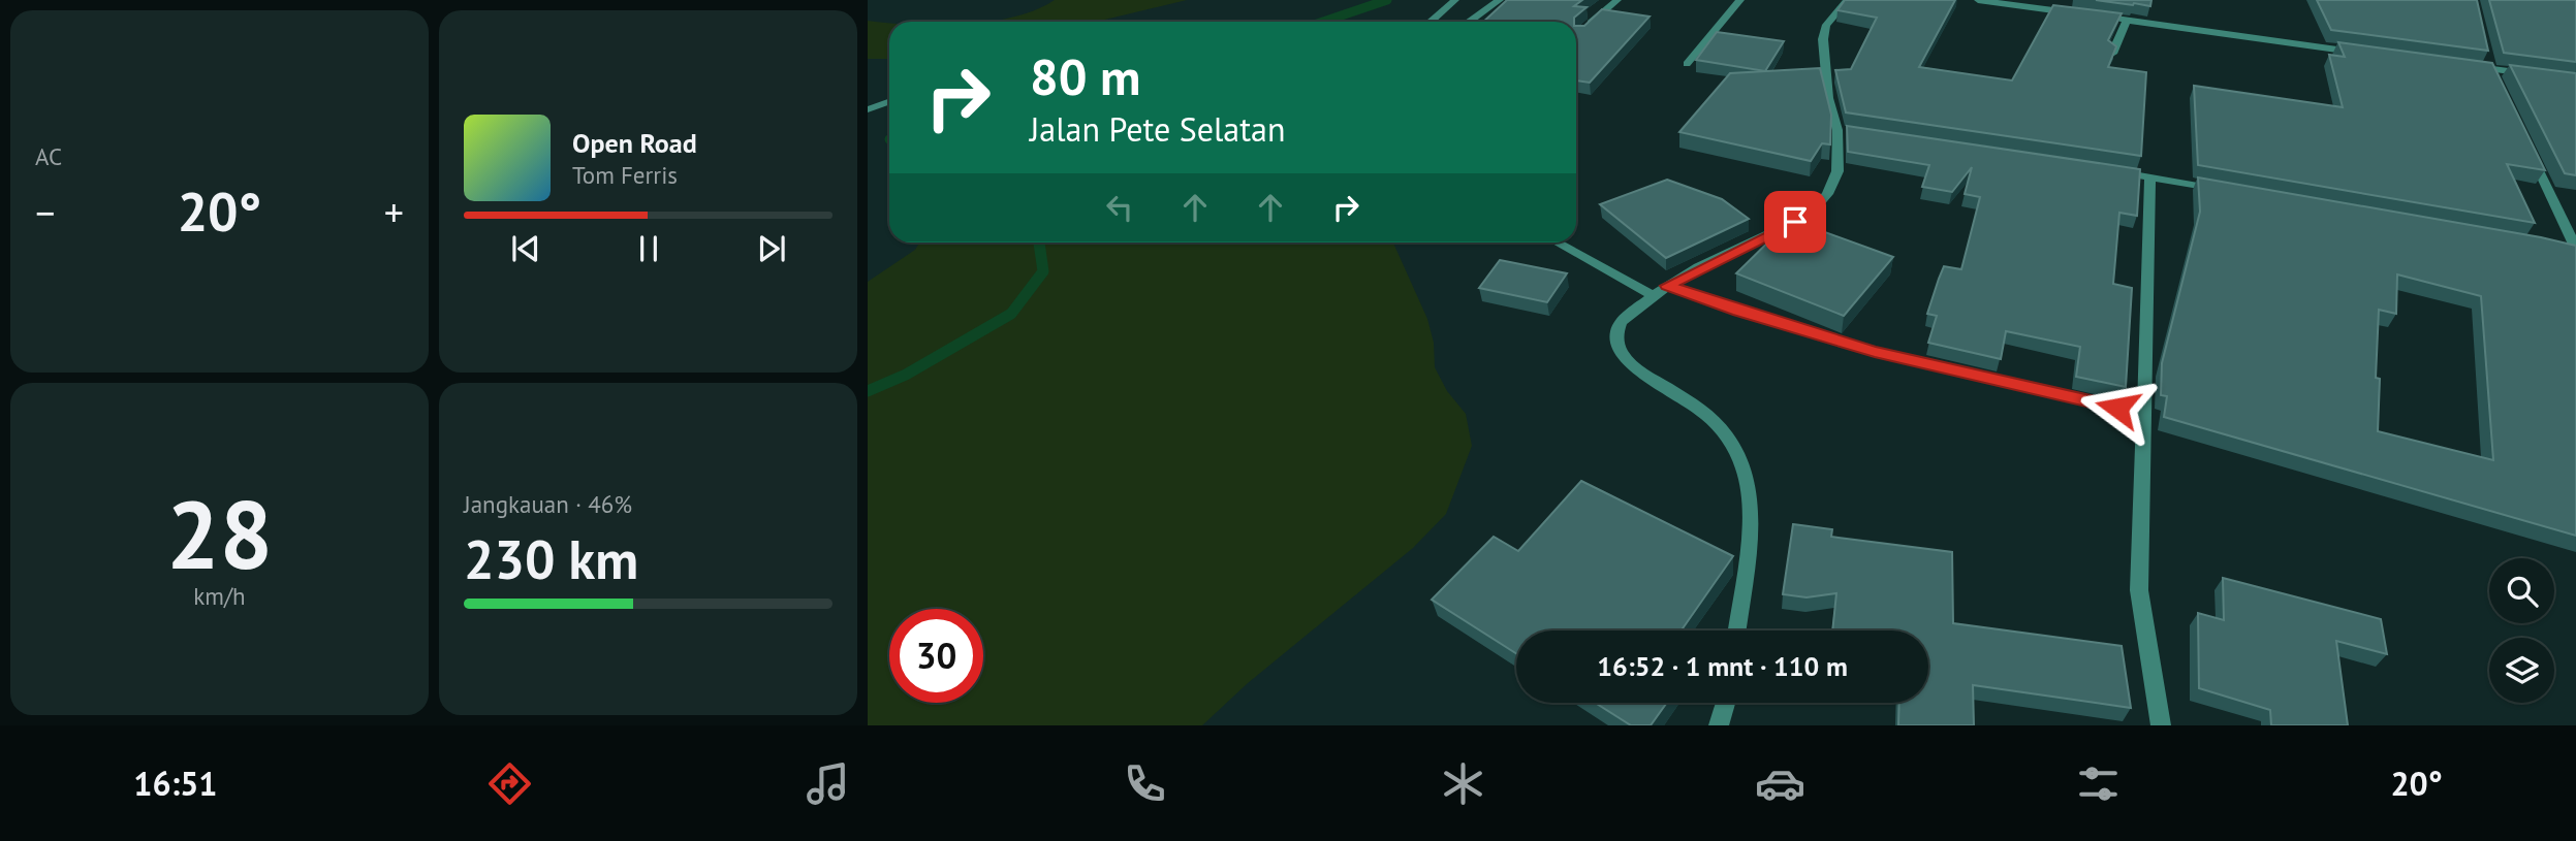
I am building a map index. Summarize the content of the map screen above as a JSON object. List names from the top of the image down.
{
  "page": {
    "tile": [
      "AC",
      ["28", "km/h"],
      ["Jangkauan · 46%", "230 km"]
    ],
    "turn": ["80 m", "Jalan Pete Selatan"],
    "song": ["Open Road", "Tom Ferris"],
    "heat": ["−", "20°", "+"],
    "limit": "30",
    "trip": "16:52 · 1 mnt · 110 m",
    "tabs": ["16:51", "20°"]
  }
}
